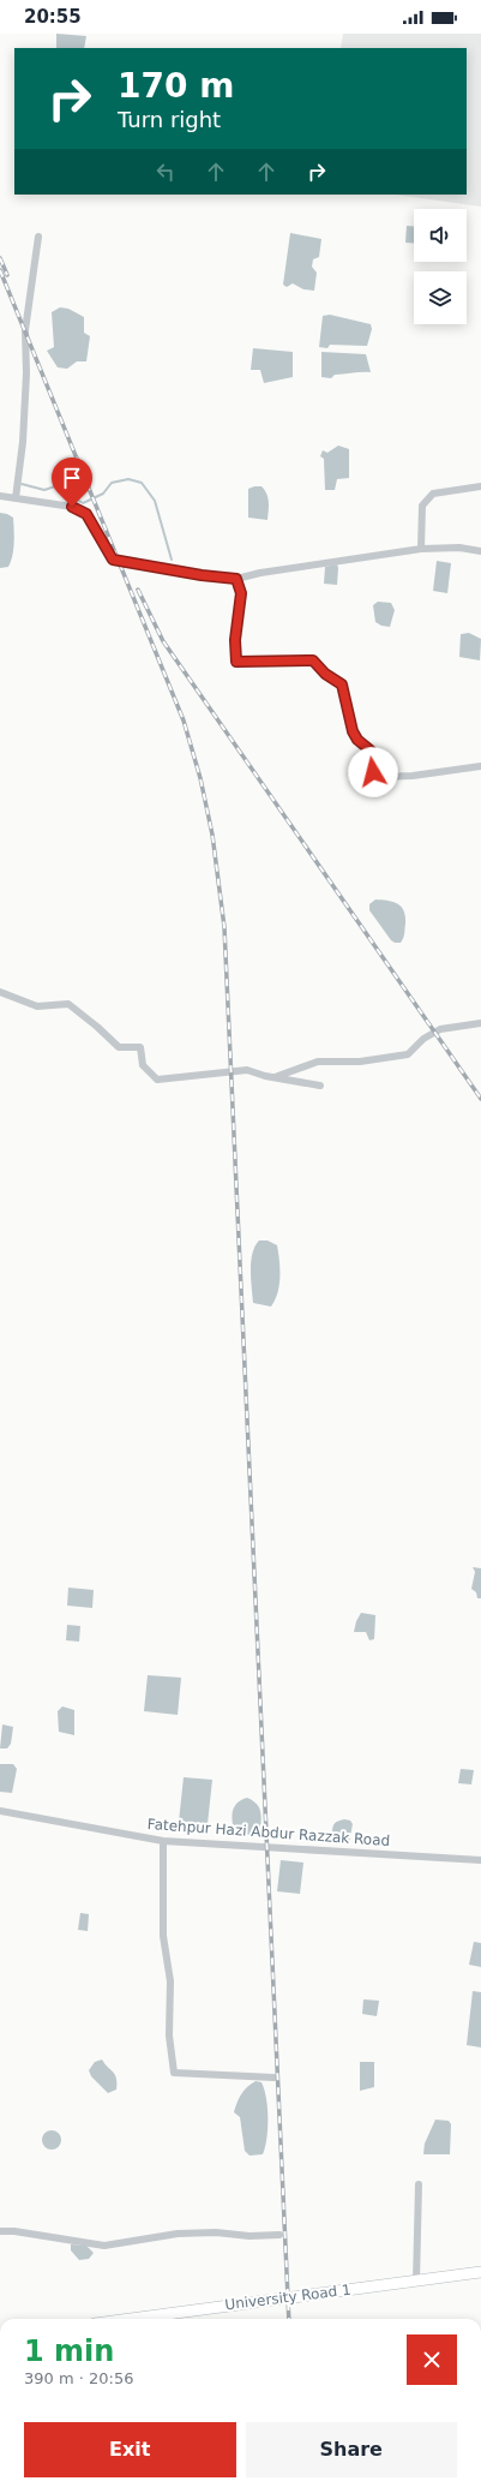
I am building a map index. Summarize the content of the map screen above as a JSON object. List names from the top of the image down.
{
  "streets": {
    "main road": ["University Road 1"],
    "street": ["Fatehpur Hazi Abdur Razzak Road"]
  },
  "page": {
    "status": "20:55",
    "turn": ["170 m", "Turn right"],
    "heading": ["1 min", "390 m · 20:56"],
    "buttons": ["Exit", "Share"]
  }
}
